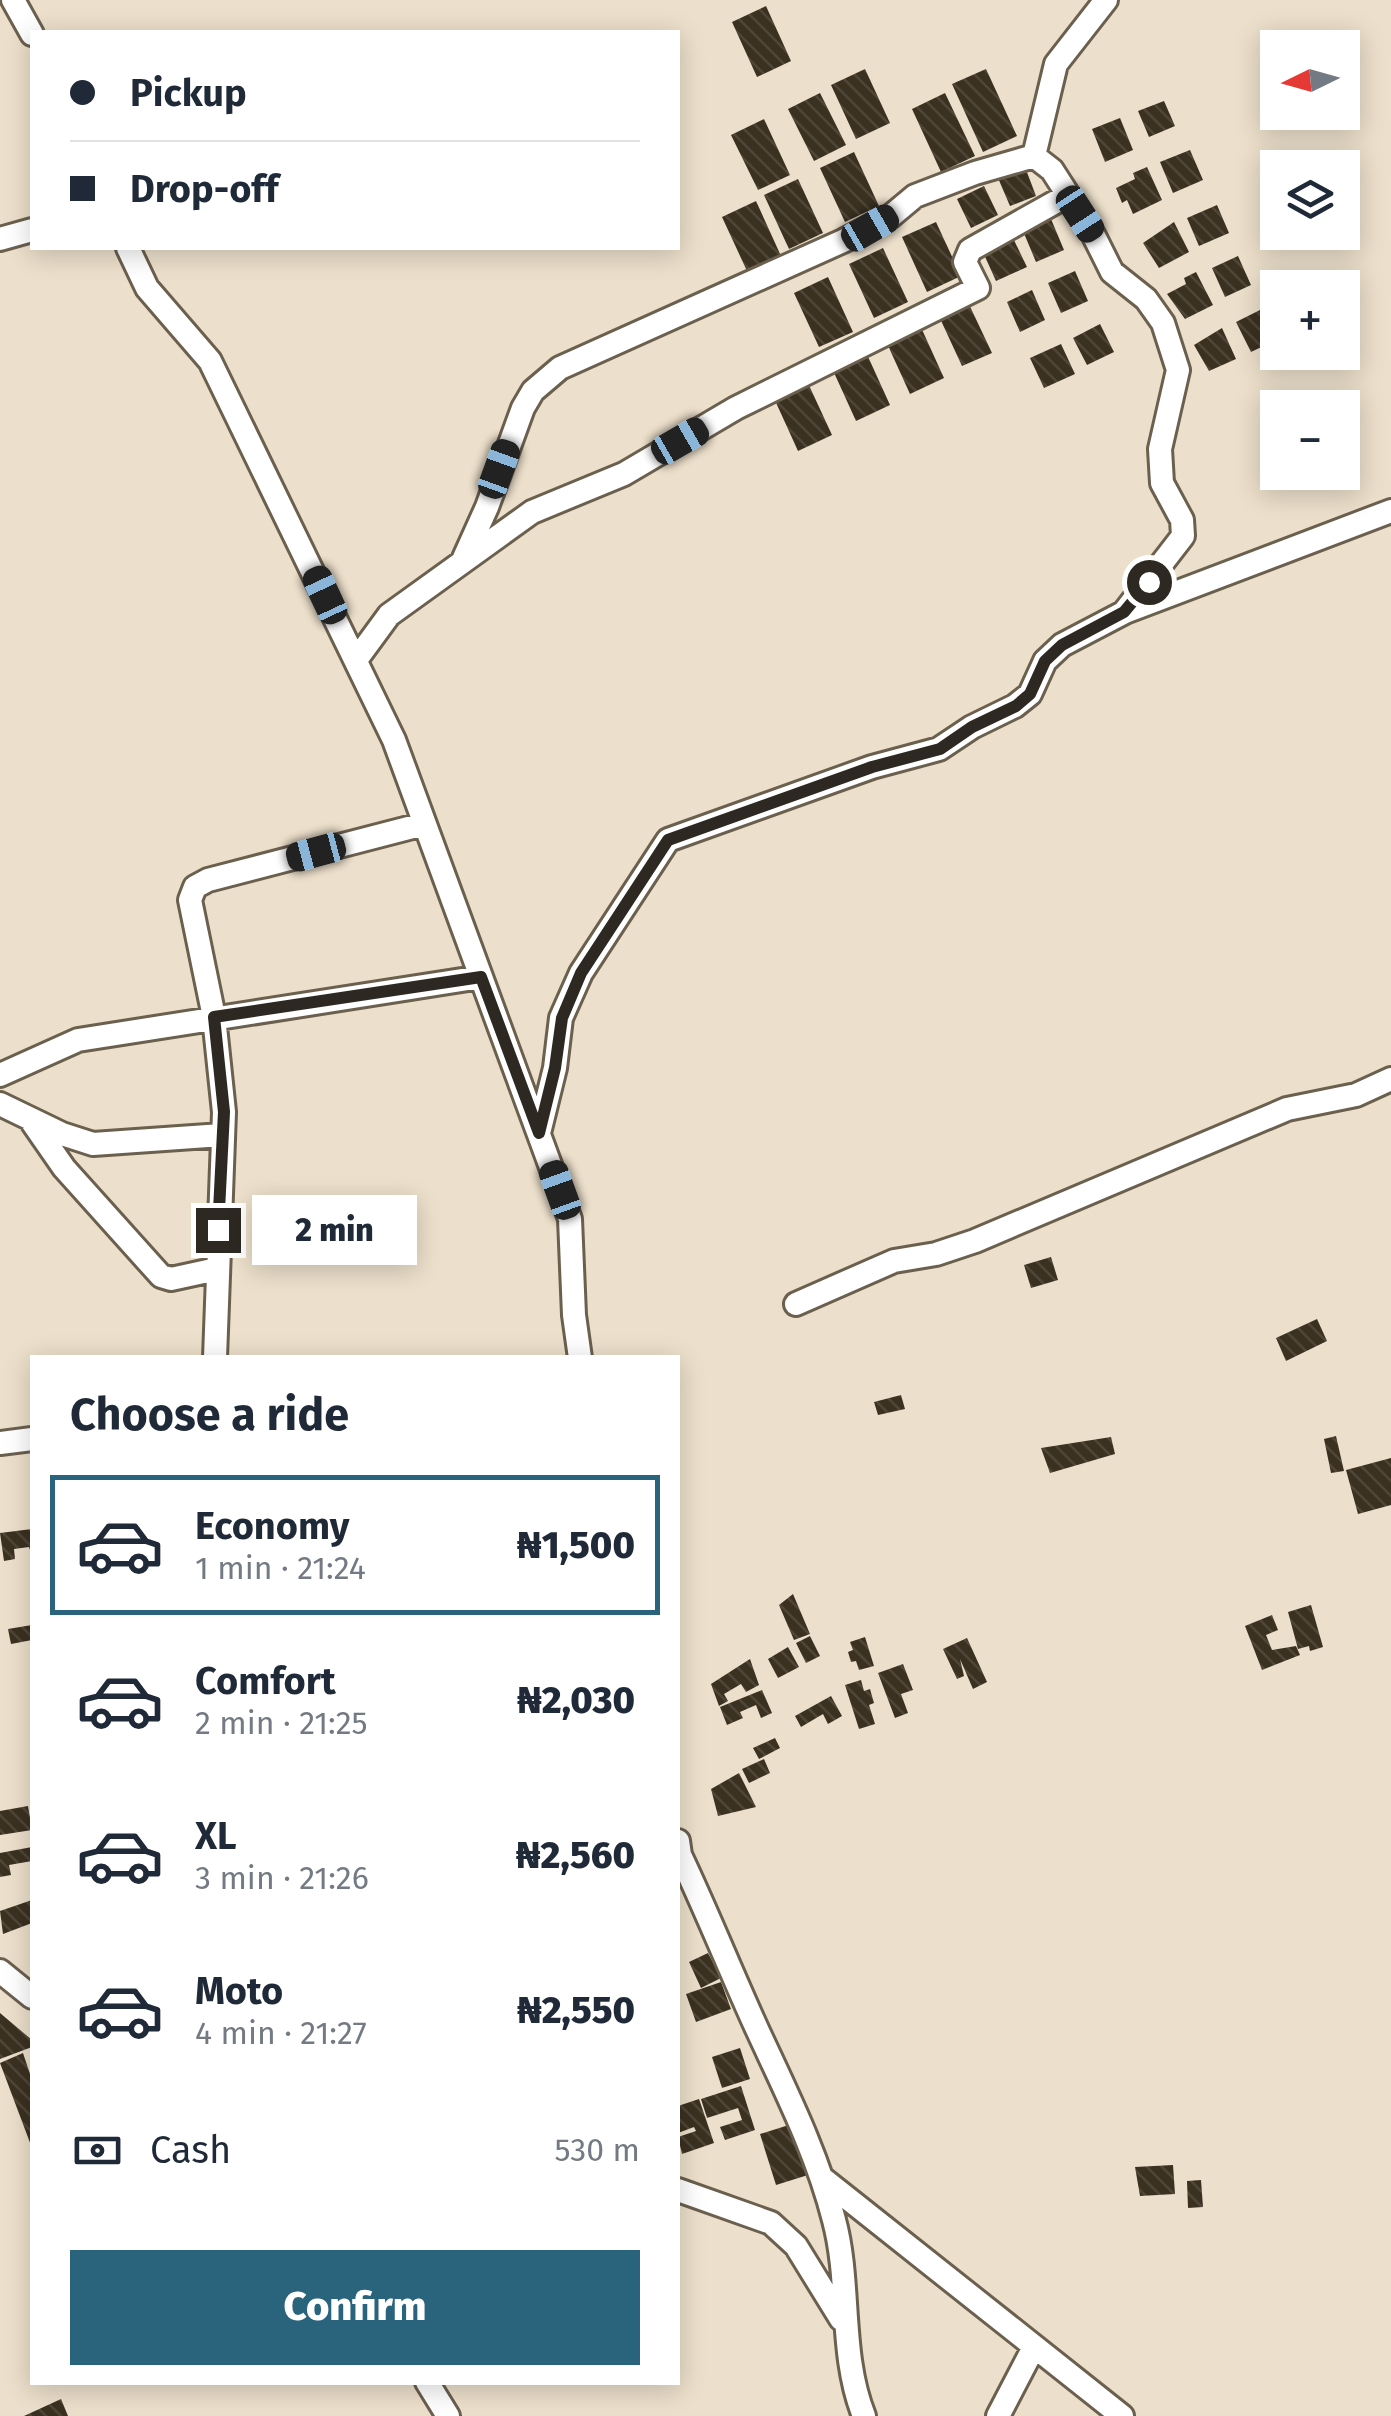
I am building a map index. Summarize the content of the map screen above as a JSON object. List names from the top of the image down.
{
  "north": "left",
  "page": {
    "map_buttons": ["+", "−"],
    "banner": ["Pickup", "Drop-off"],
    "bubble": "2 min",
    "heading": "Choose a ride",
    "list": [
      {
        "name": "Economy",
        "note": "1 min · 21:24",
        "value": "₦1,500"
      },
      {
        "name": "Comfort",
        "note": "2 min · 21:25",
        "value": "₦2,030"
      },
      {
        "name": "XL",
        "note": "3 min · 21:26",
        "value": "₦2,560"
      },
      {
        "name": "Moto",
        "note": "4 min · 21:27",
        "value": "₦2,550"
      }
    ],
    "pay": ["Cash", "530 m"],
    "buttons": "Confirm"
  }
}
